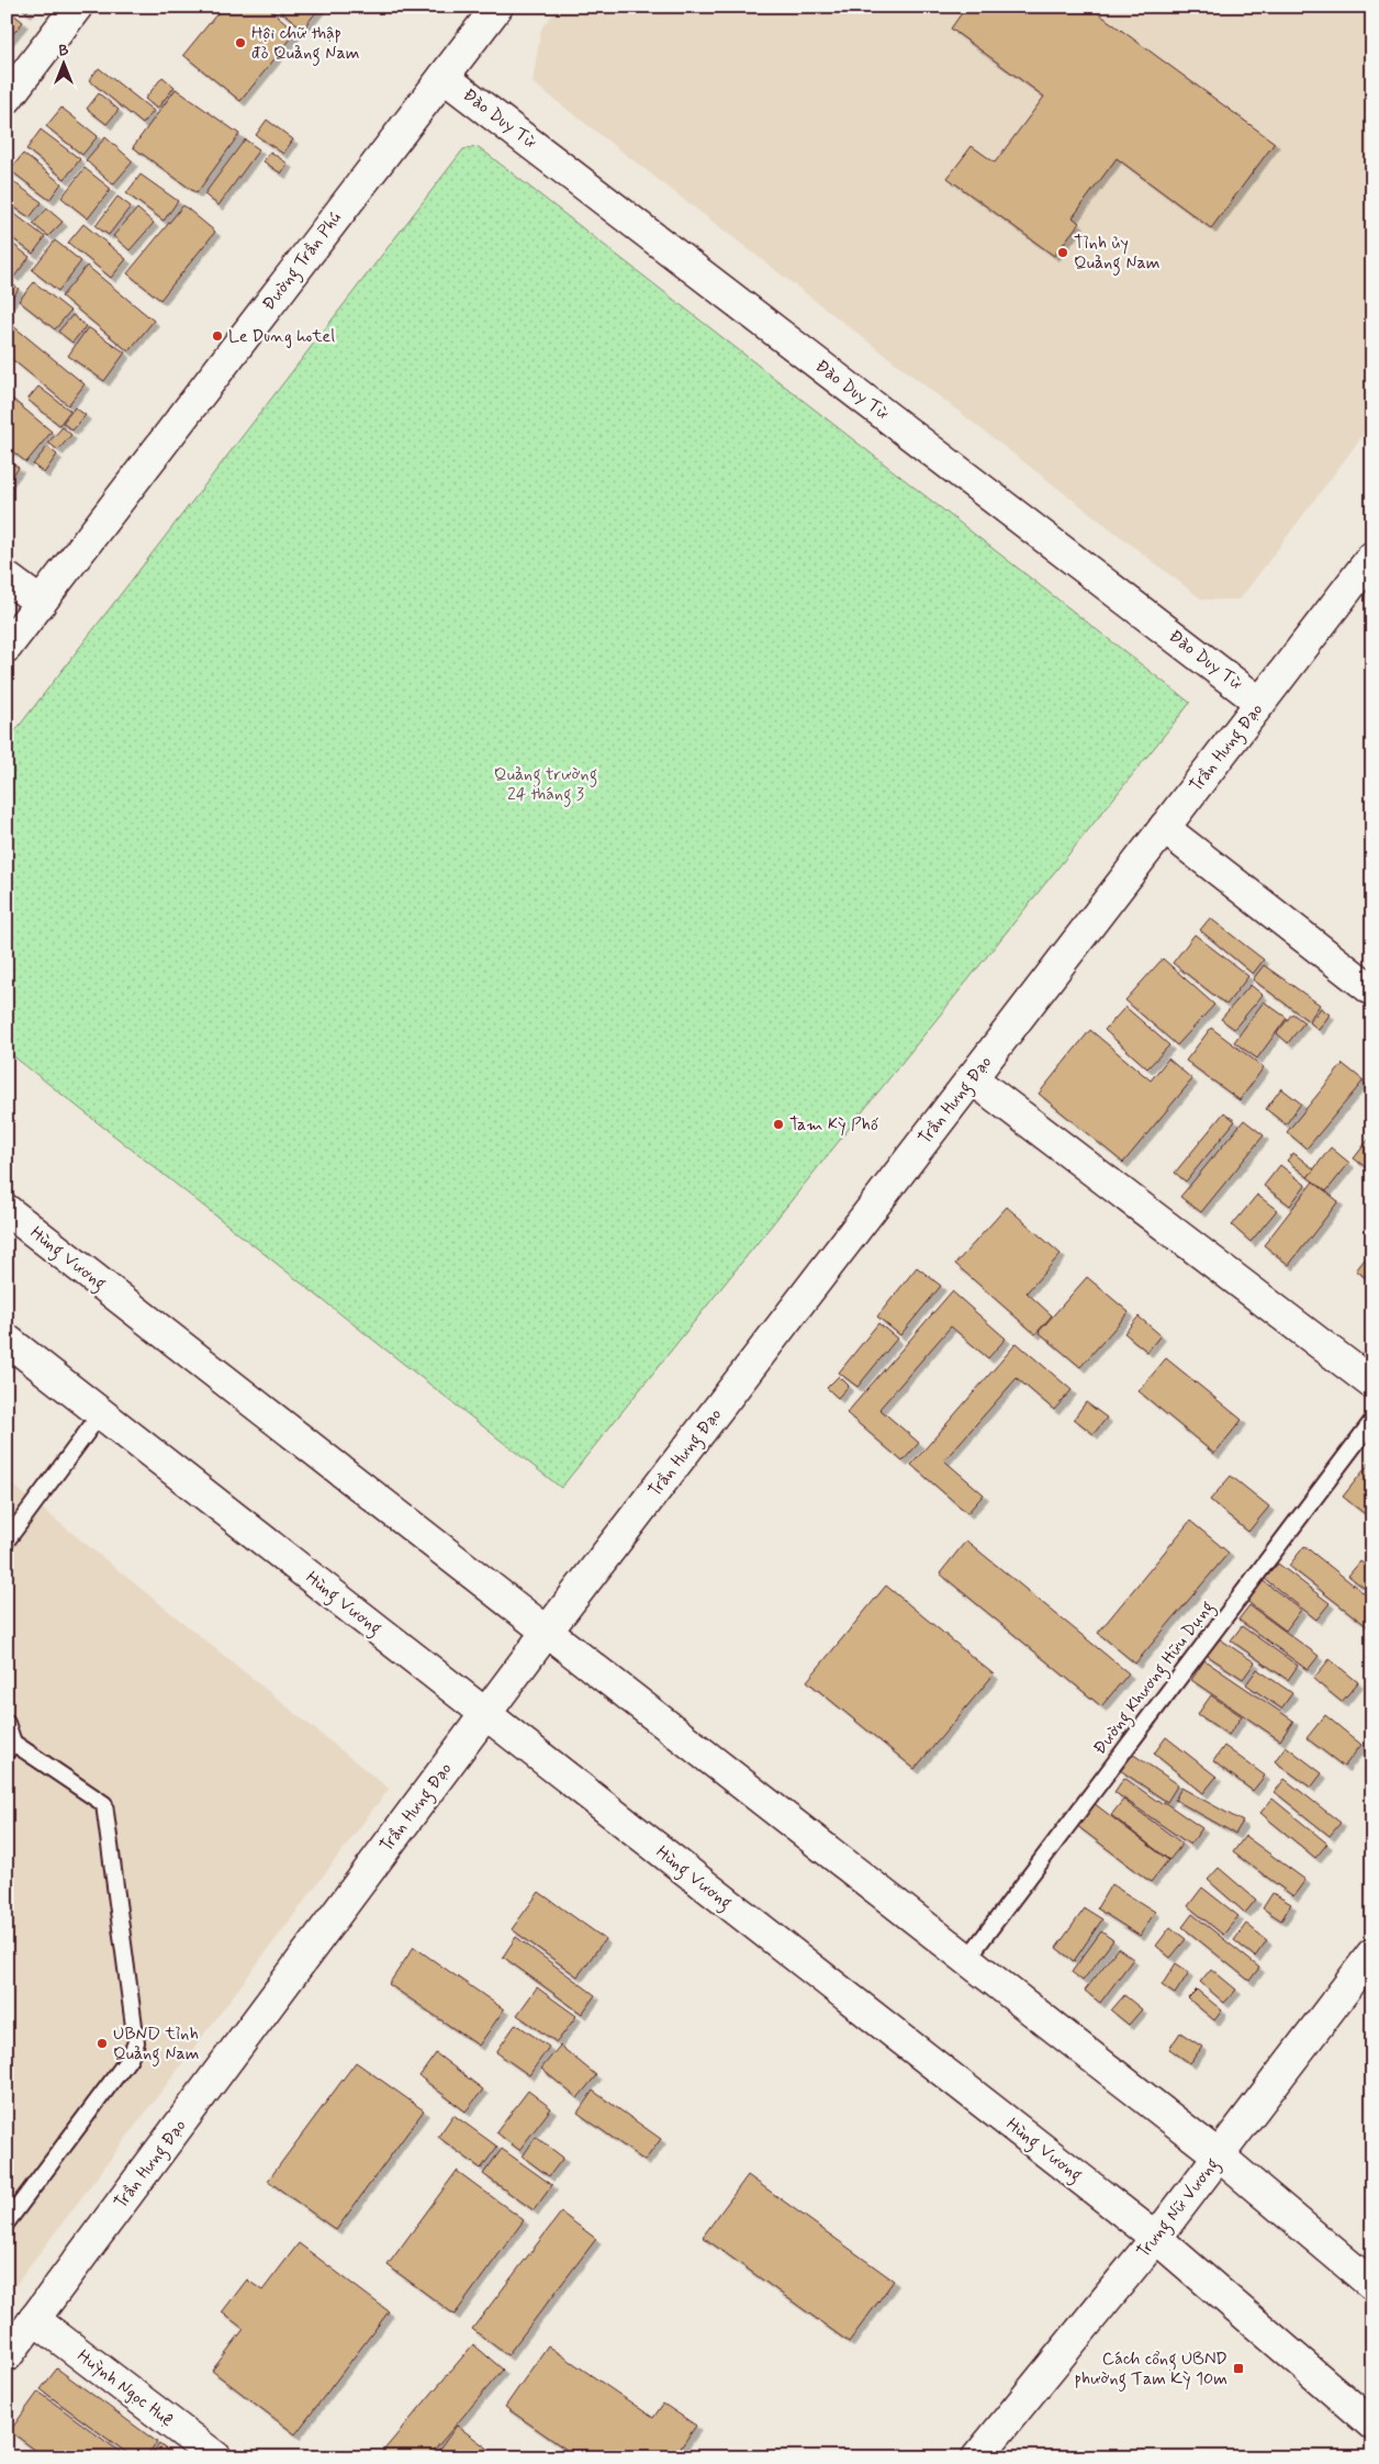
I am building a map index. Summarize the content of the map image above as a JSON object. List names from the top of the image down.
{
  "streets": {
    "street": [
      "Đào Duy Từ",
      "Đường Trần Phú",
      "Trần Hưng Đạo",
      "Hùng Vương",
      "Trưng Nữ Vương",
      "Huỳnh Ngọc Huệ"
    ],
    "lane": ["Đường Khương Hữu Dụng"]
  },
  "crossings": [
    ["Đào Duy Từ", "Đường Trần Phú"],
    ["Đào Duy Từ", "Trần Hưng Đạo"],
    ["Trần Hưng Đạo", "Hùng Vương"],
    ["Trần Hưng Đạo", "Huỳnh Ngọc Huệ"],
    ["Hùng Vương", "Đường Khương Hữu Dụng"],
    ["Hùng Vương", "Trưng Nữ Vương"]
  ],
  "parks": ["Quảng trường 24 tháng 3"],
  "places": {
    "other": [
      "Hội chữ thập đỏ Quảng Nam",
      "Tỉnh ủy Quảng Nam",
      "Le Dung hotel",
      "Tam Kỳ Phố",
      "UBND tỉnh Quảng Nam"
    ],
    "transit": ["Cách cổng UBND phường Tam Kỳ 10m"]
  },
  "north": "top"
}
